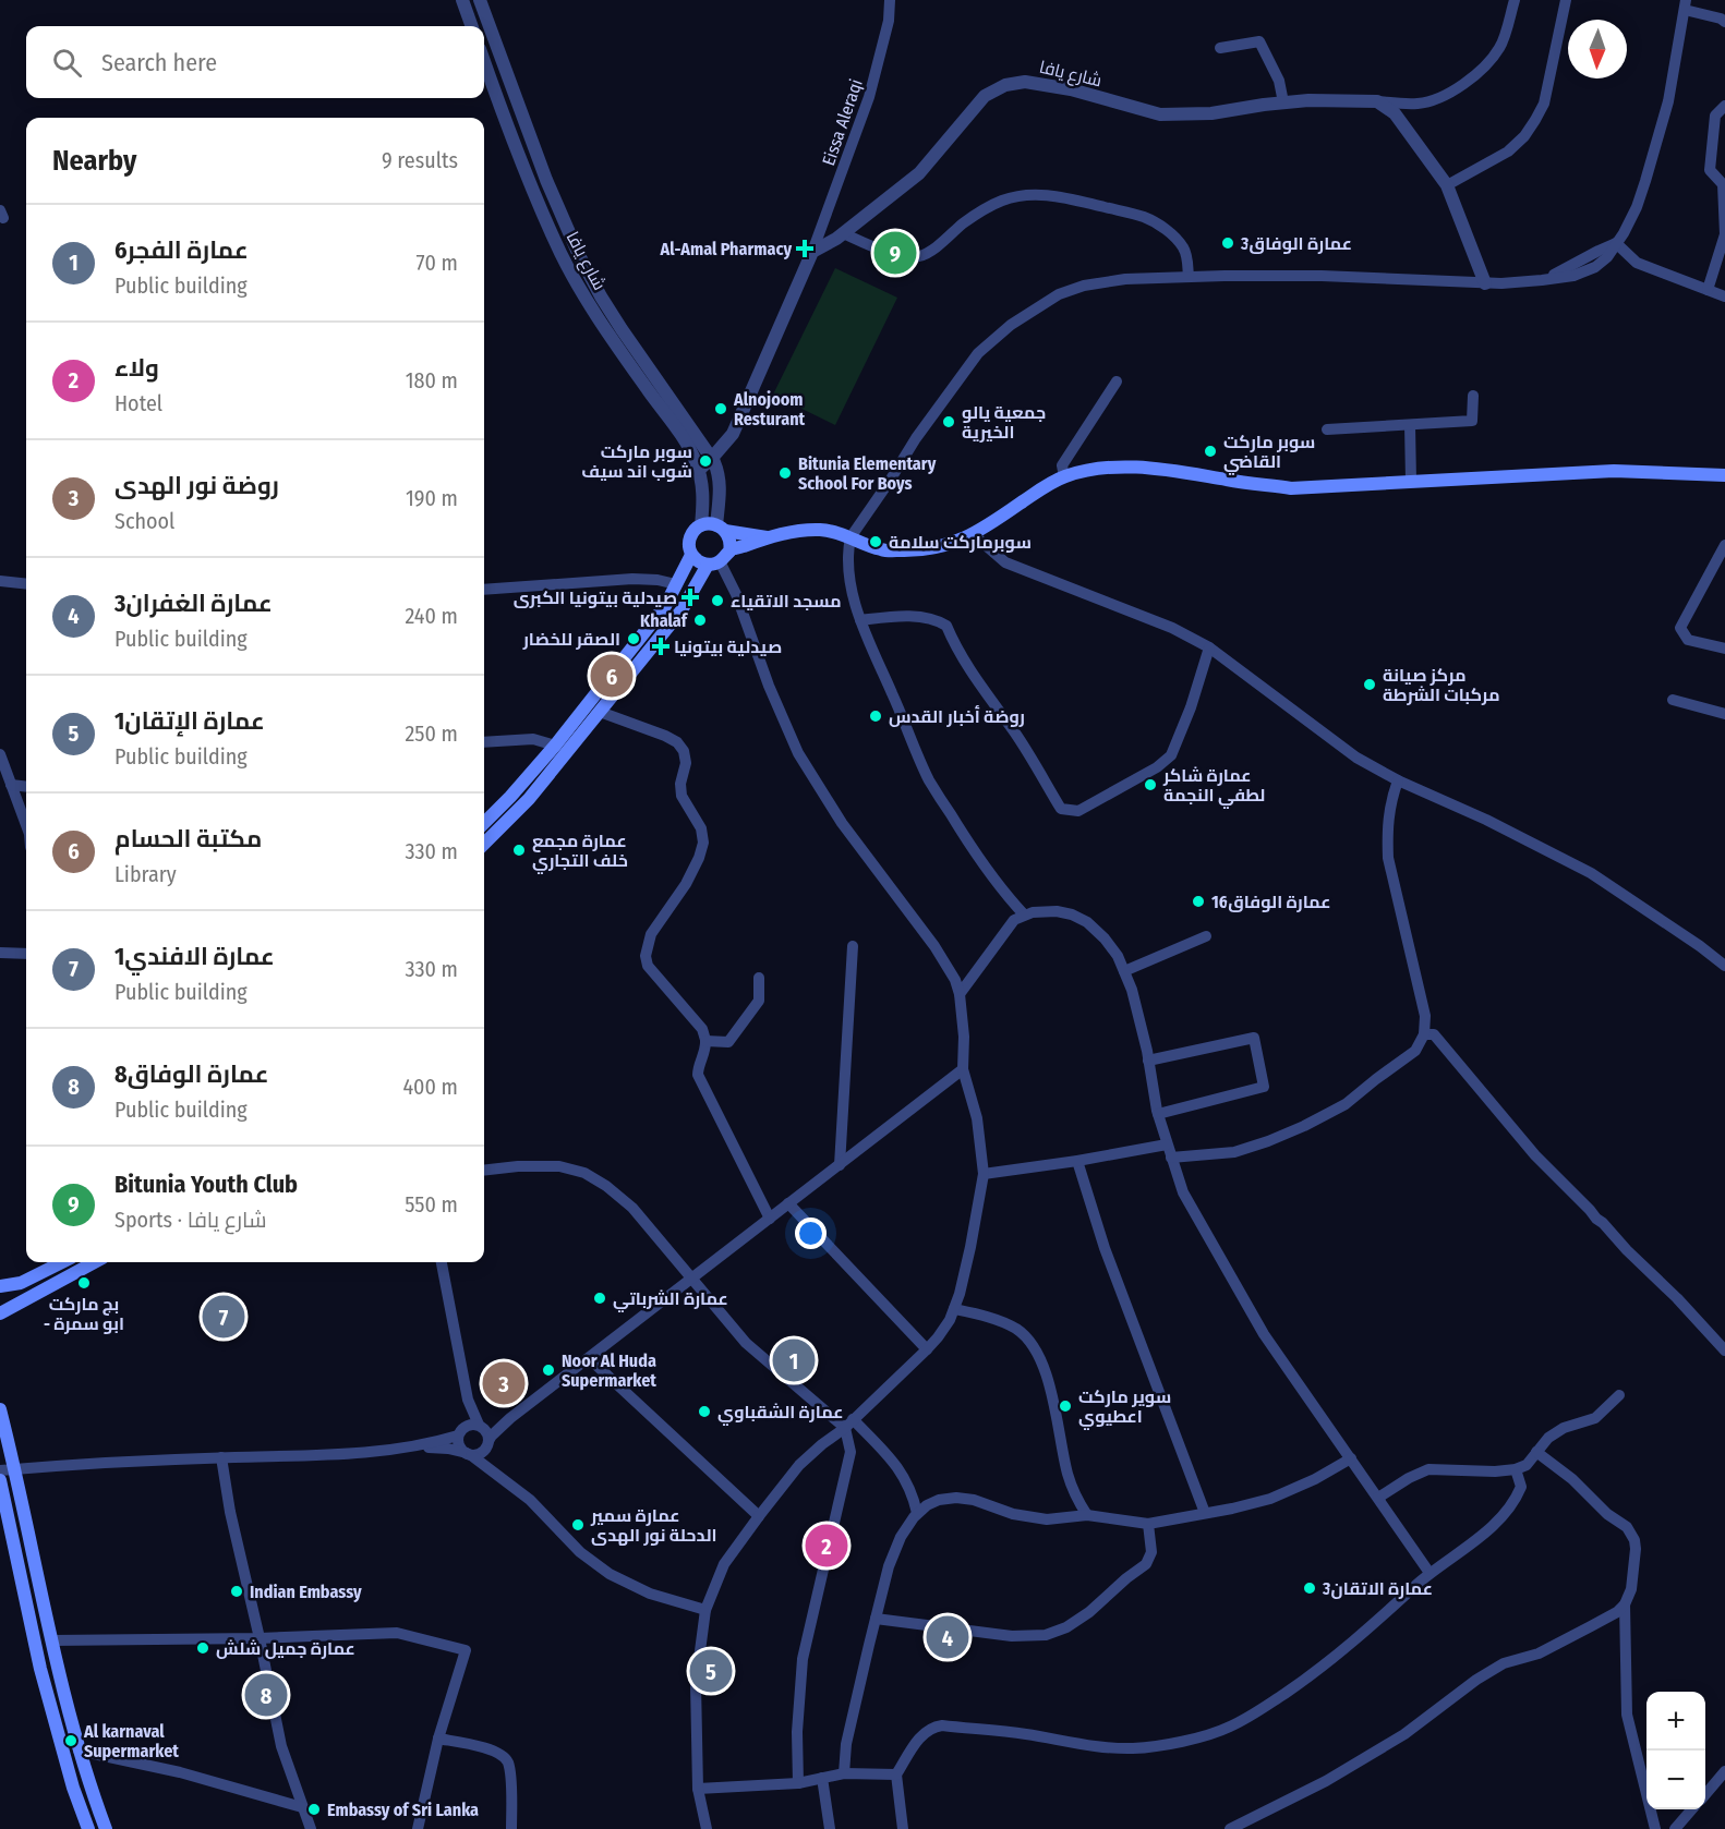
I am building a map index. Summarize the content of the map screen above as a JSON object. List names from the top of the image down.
{
  "streets": {
    "street": ["شارع يافا", "Eissa Aleraqi"]
  },
  "crossings": [
    ["شارع يافا", "Eissa Aleraqi"]
  ],
  "places": {
    "other": [
      "عمارة الوفاق3",
      "Alnojoom Resturant",
      "جمعية يالو الخيرية",
      "سوبر ماركت القاضي",
      "سوبر ماركت شوب اند سيف",
      "Bitunia Elementary School For Boys",
      "سوبرماركت سلامة",
      "مسجد الاتقياء",
      "Khalaf",
      "الصقر للخضار",
      "مركز صيانة مركبات الشرطة",
      "روضة أخبار القدس",
      "عمارة شاكر لطفي النجمة",
      "عمارة مجمع خلف التجاري",
      "عمارة الوفاق16",
      "بج ماركت - ابو سمرة",
      "عمارة الشرباتي",
      "Noor Al Huda Supermarket",
      "سوير ماركت اعطيوي",
      "عمارة الشقباوي",
      "عمارة سمير الدحلة نور الهدى",
      "عمارة الاتقان3",
      "Indian Embassy",
      "عمارة جميل شلش",
      "Al karnaval Supermarket",
      "Embassy of Sri Lanka"
    ],
    "health": ["Al-Amal Pharmacy", "صيدلية بيتونيا الكبرى", "صيدلية بيتونيا"]
  },
  "north": "bottom",
  "page": {
    "search": "Search here",
    "heading": ["Nearby", "9 results"],
    "list": [
      {
        "mark": "1",
        "name": "عمارة الفجر6",
        "note": "Public building",
        "value": "70 m"
      },
      {
        "mark": "2",
        "name": "ولاء",
        "note": "Hotel",
        "value": "180 m"
      },
      {
        "mark": "3",
        "name": "روضة نور الهدى",
        "note": "School",
        "value": "190 m"
      },
      {
        "mark": "4",
        "name": "عمارة الغفران3",
        "note": "Public building",
        "value": "240 m"
      },
      {
        "mark": "5",
        "name": "عمارة الإتقان1",
        "note": "Public building",
        "value": "250 m"
      },
      {
        "mark": "6",
        "name": "مكتبة الحسام",
        "note": "Library",
        "value": "330 m"
      },
      {
        "mark": "7",
        "name": "عمارة الافندي1",
        "note": "Public building",
        "value": "330 m"
      },
      {
        "mark": "8",
        "name": "عمارة الوفاق8",
        "note": "Public building",
        "value": "400 m"
      },
      {
        "mark": "9",
        "name": "Bitunia Youth Club",
        "note": "Sports · شارع يافا",
        "value": "550 m"
      }
    ],
    "pins": [
      "9",
      "6",
      "7",
      "1",
      "3",
      "2",
      "4",
      "5",
      "8"
    ],
    "map_buttons": ["+", "−"]
  }
}
